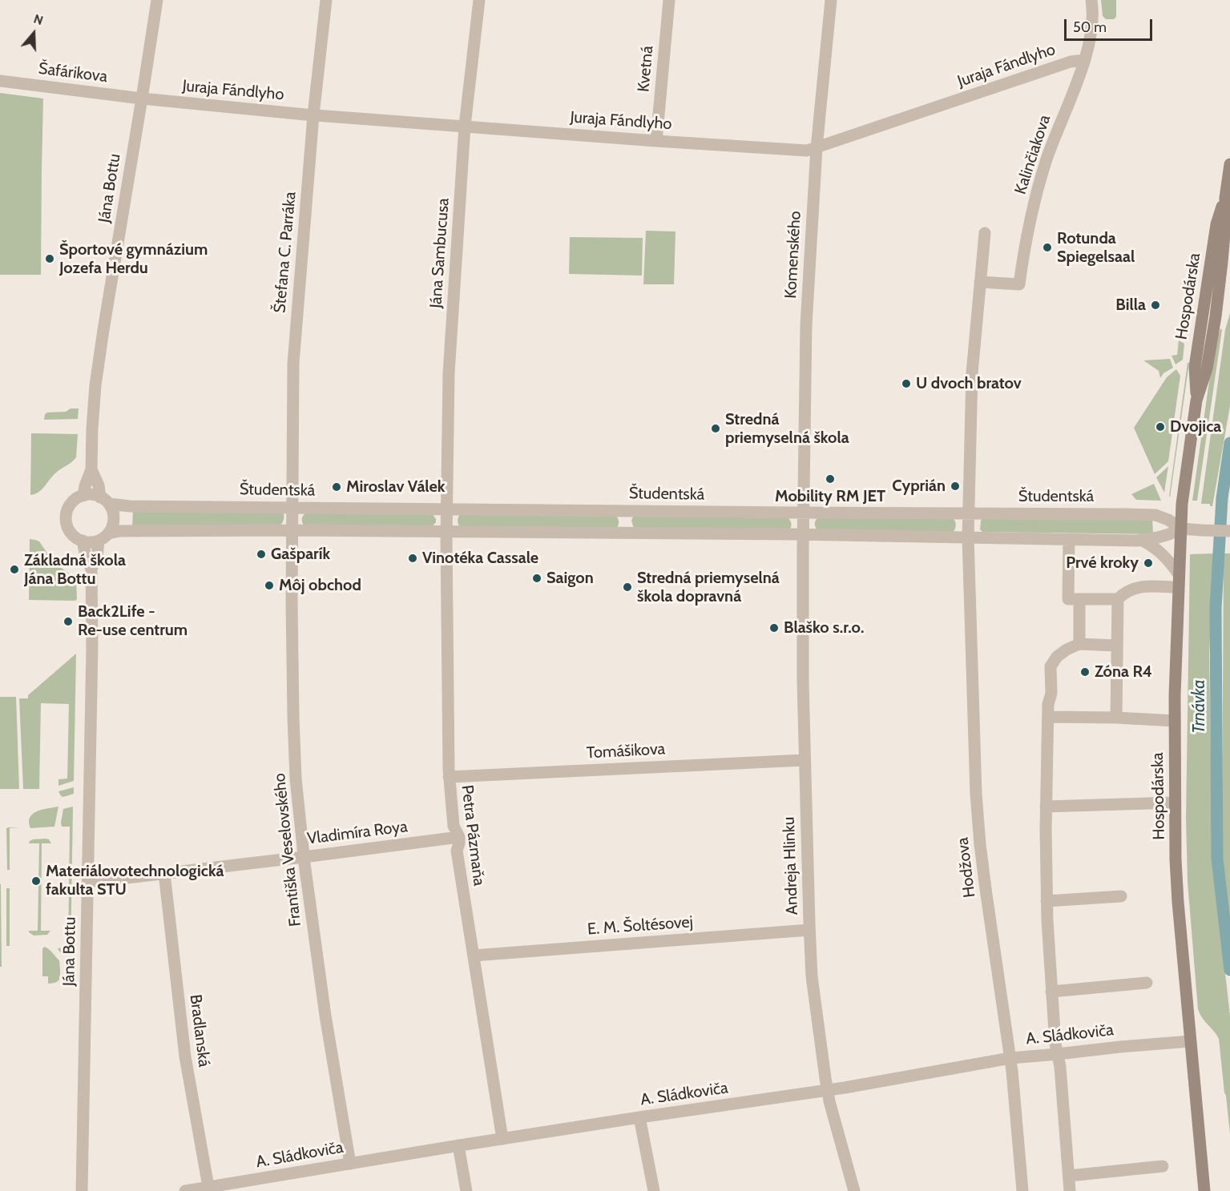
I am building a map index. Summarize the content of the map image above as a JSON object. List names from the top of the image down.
{
  "streets": {
    "street": [
      "Juraja Fándlyho",
      "Kvetná",
      "Šafárikova",
      "Kalinčiakova",
      "Jána Bottu",
      "Štefana C. Parráka",
      "Jána Sambucusa",
      "Komenského",
      "Hospodárska",
      "Študentská",
      "Tomášikova",
      "Vladimíra Roya",
      "Petra Pázmaňa",
      "Františka Veselovského",
      "Andreja Hlinku",
      "Hodžova",
      "E. M. Šoltésovej",
      "Bradlanská",
      "A. Sládkoviča"
    ]
  },
  "crossings": [
    ["Juraja Fándlyho", "Kvetná"],
    ["Juraja Fándlyho", "Šafárikova"],
    ["Juraja Fándlyho", "Kalinčiakova"],
    ["Juraja Fándlyho", "Jána Bottu"],
    ["Juraja Fándlyho", "Štefana C. Parráka"],
    ["Juraja Fándlyho", "Jána Sambucusa"],
    ["Juraja Fándlyho", "Komenského"],
    ["Šafárikova", "Jána Bottu"],
    ["Jána Bottu", "Študentská"],
    ["Jána Bottu", "Vladimíra Roya"],
    ["Štefana C. Parráka", "Študentská"],
    ["Štefana C. Parráka", "Františka Veselovského"],
    ["Jána Sambucusa", "Študentská"],
    ["Jána Sambucusa", "Petra Pázmaňa"],
    ["Komenského", "Študentská"],
    ["Komenského", "Andreja Hlinku"],
    ["Hospodárska", "Študentská"],
    ["Hospodárska", "A. Sládkoviča"],
    ["Študentská", "Hodžova"],
    ["Tomášikova", "Petra Pázmaňa"],
    ["Tomášikova", "Andreja Hlinku"],
    ["Vladimíra Roya", "Petra Pázmaňa"],
    ["Vladimíra Roya", "Františka Veselovského"],
    ["Vladimíra Roya", "Bradlanská"],
    ["Petra Pázmaňa", "E. M. Šoltésovej"],
    ["Petra Pázmaňa", "A. Sládkoviča"],
    ["Františka Veselovského", "A. Sládkoviča"],
    ["Andreja Hlinku", "E. M. Šoltésovej"],
    ["Andreja Hlinku", "A. Sládkoviča"],
    ["Hodžova", "A. Sládkoviča"],
    ["Bradlanská", "A. Sládkoviča"]
  ],
  "water": ["Trnávka"],
  "places": [
    "Rotunda Spiegelsaal",
    "Športové gymnázium Jozefa Herdu",
    "Billa",
    "U dvoch bratov",
    "Dvojica",
    "Stredná priemyselná škola",
    "Mobility RM JET",
    "Cyprián",
    "Miroslav Válek",
    "Gašparík",
    "Vinotéka Cassale",
    "Prvé kroky",
    "Základná škola Jána Bottu",
    "Saigon",
    "Môj obchod",
    "Stredná priemyselná škola dopravná",
    "Back2Life - Re-use centrum",
    "Blaško s.r.o.",
    "Zóna R4",
    "Materiálovotechnologická fakulta STU"
  ],
  "scale_bar": "50 m",
  "north": "top"
}
